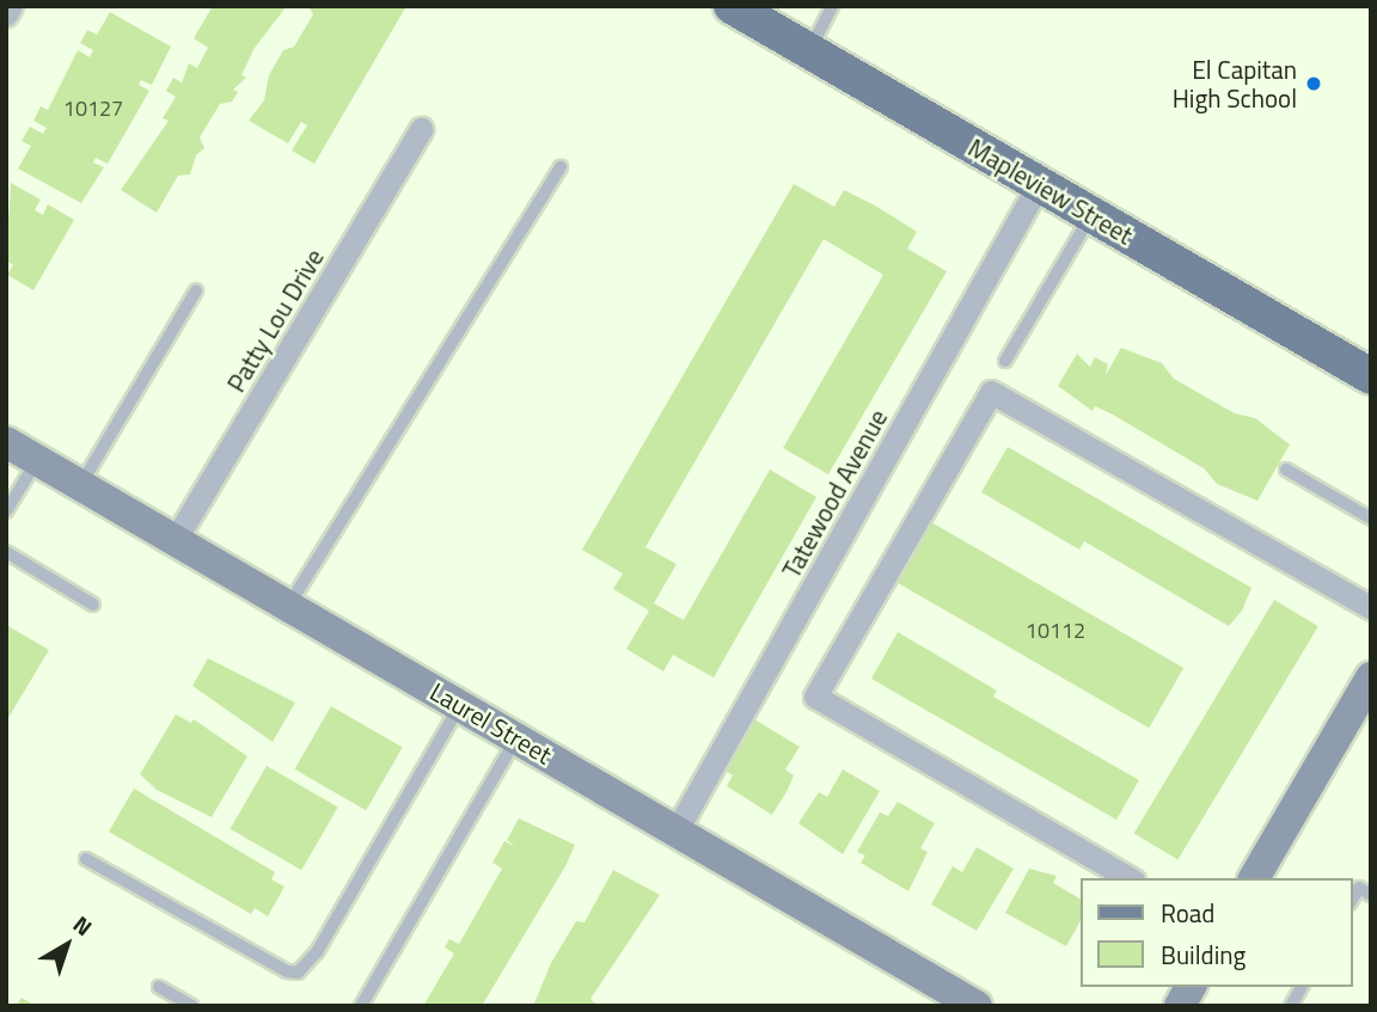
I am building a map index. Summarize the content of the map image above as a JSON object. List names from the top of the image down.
{
  "streets": {
    "main road": ["Mapleview Street"],
    "street": ["Patty Lou Drive", "Tatewood Avenue", "Laurel Street"]
  },
  "crossings": [
    ["Mapleview Street", "Tatewood Avenue"],
    ["Patty Lou Drive", "Laurel Street"],
    ["Tatewood Avenue", "Laurel Street"]
  ],
  "places": ["El Capitan High School"],
  "house_numbers": ["10127", "10112"],
  "legend": ["Road", "Building"],
  "north": "top right"
}
